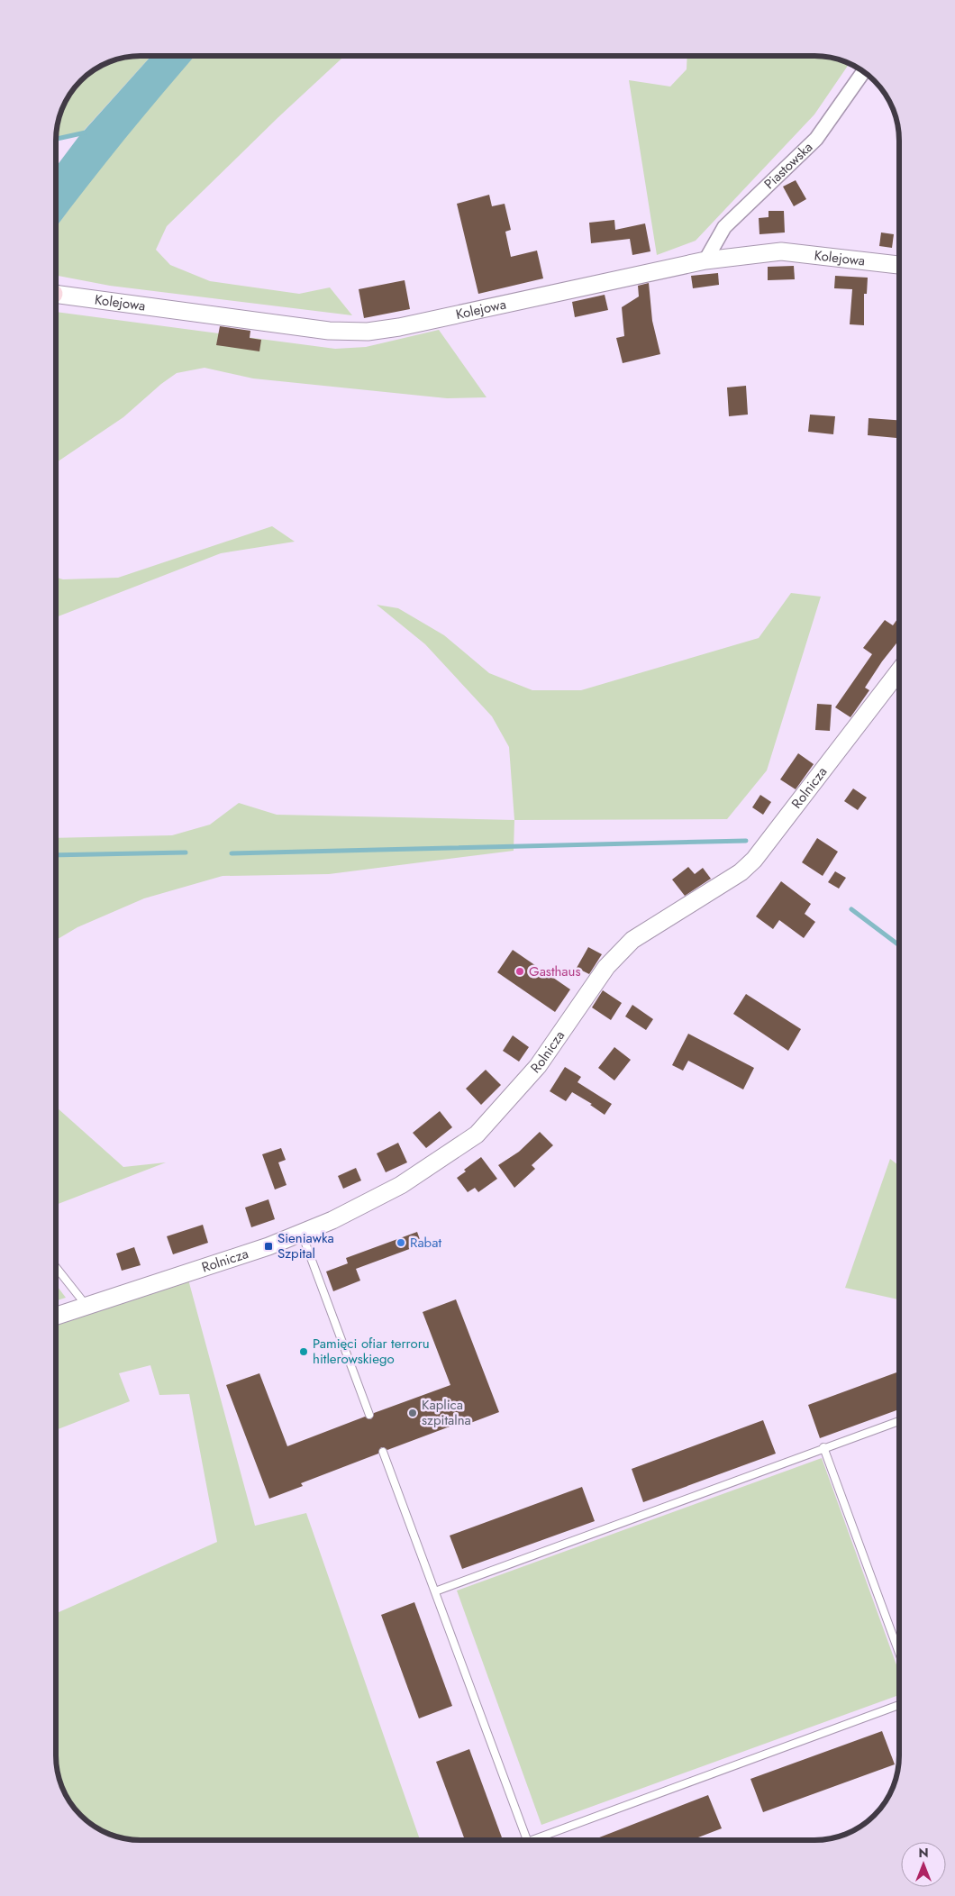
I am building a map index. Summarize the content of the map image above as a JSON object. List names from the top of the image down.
{
  "streets": {
    "street": ["Piastowska", "Kolejowa", "Rolnicza"]
  },
  "crossings": [
    ["Piastowska", "Kolejowa"]
  ],
  "places": {
    "other": [
      "Gasthaus",
      "Rabat",
      "Pamięci ofiar terroru hitlerowskiego",
      "Kaplica szpitalna"
    ],
    "transit": ["Sieniawka Szpital"]
  },
  "north": "top"
}
